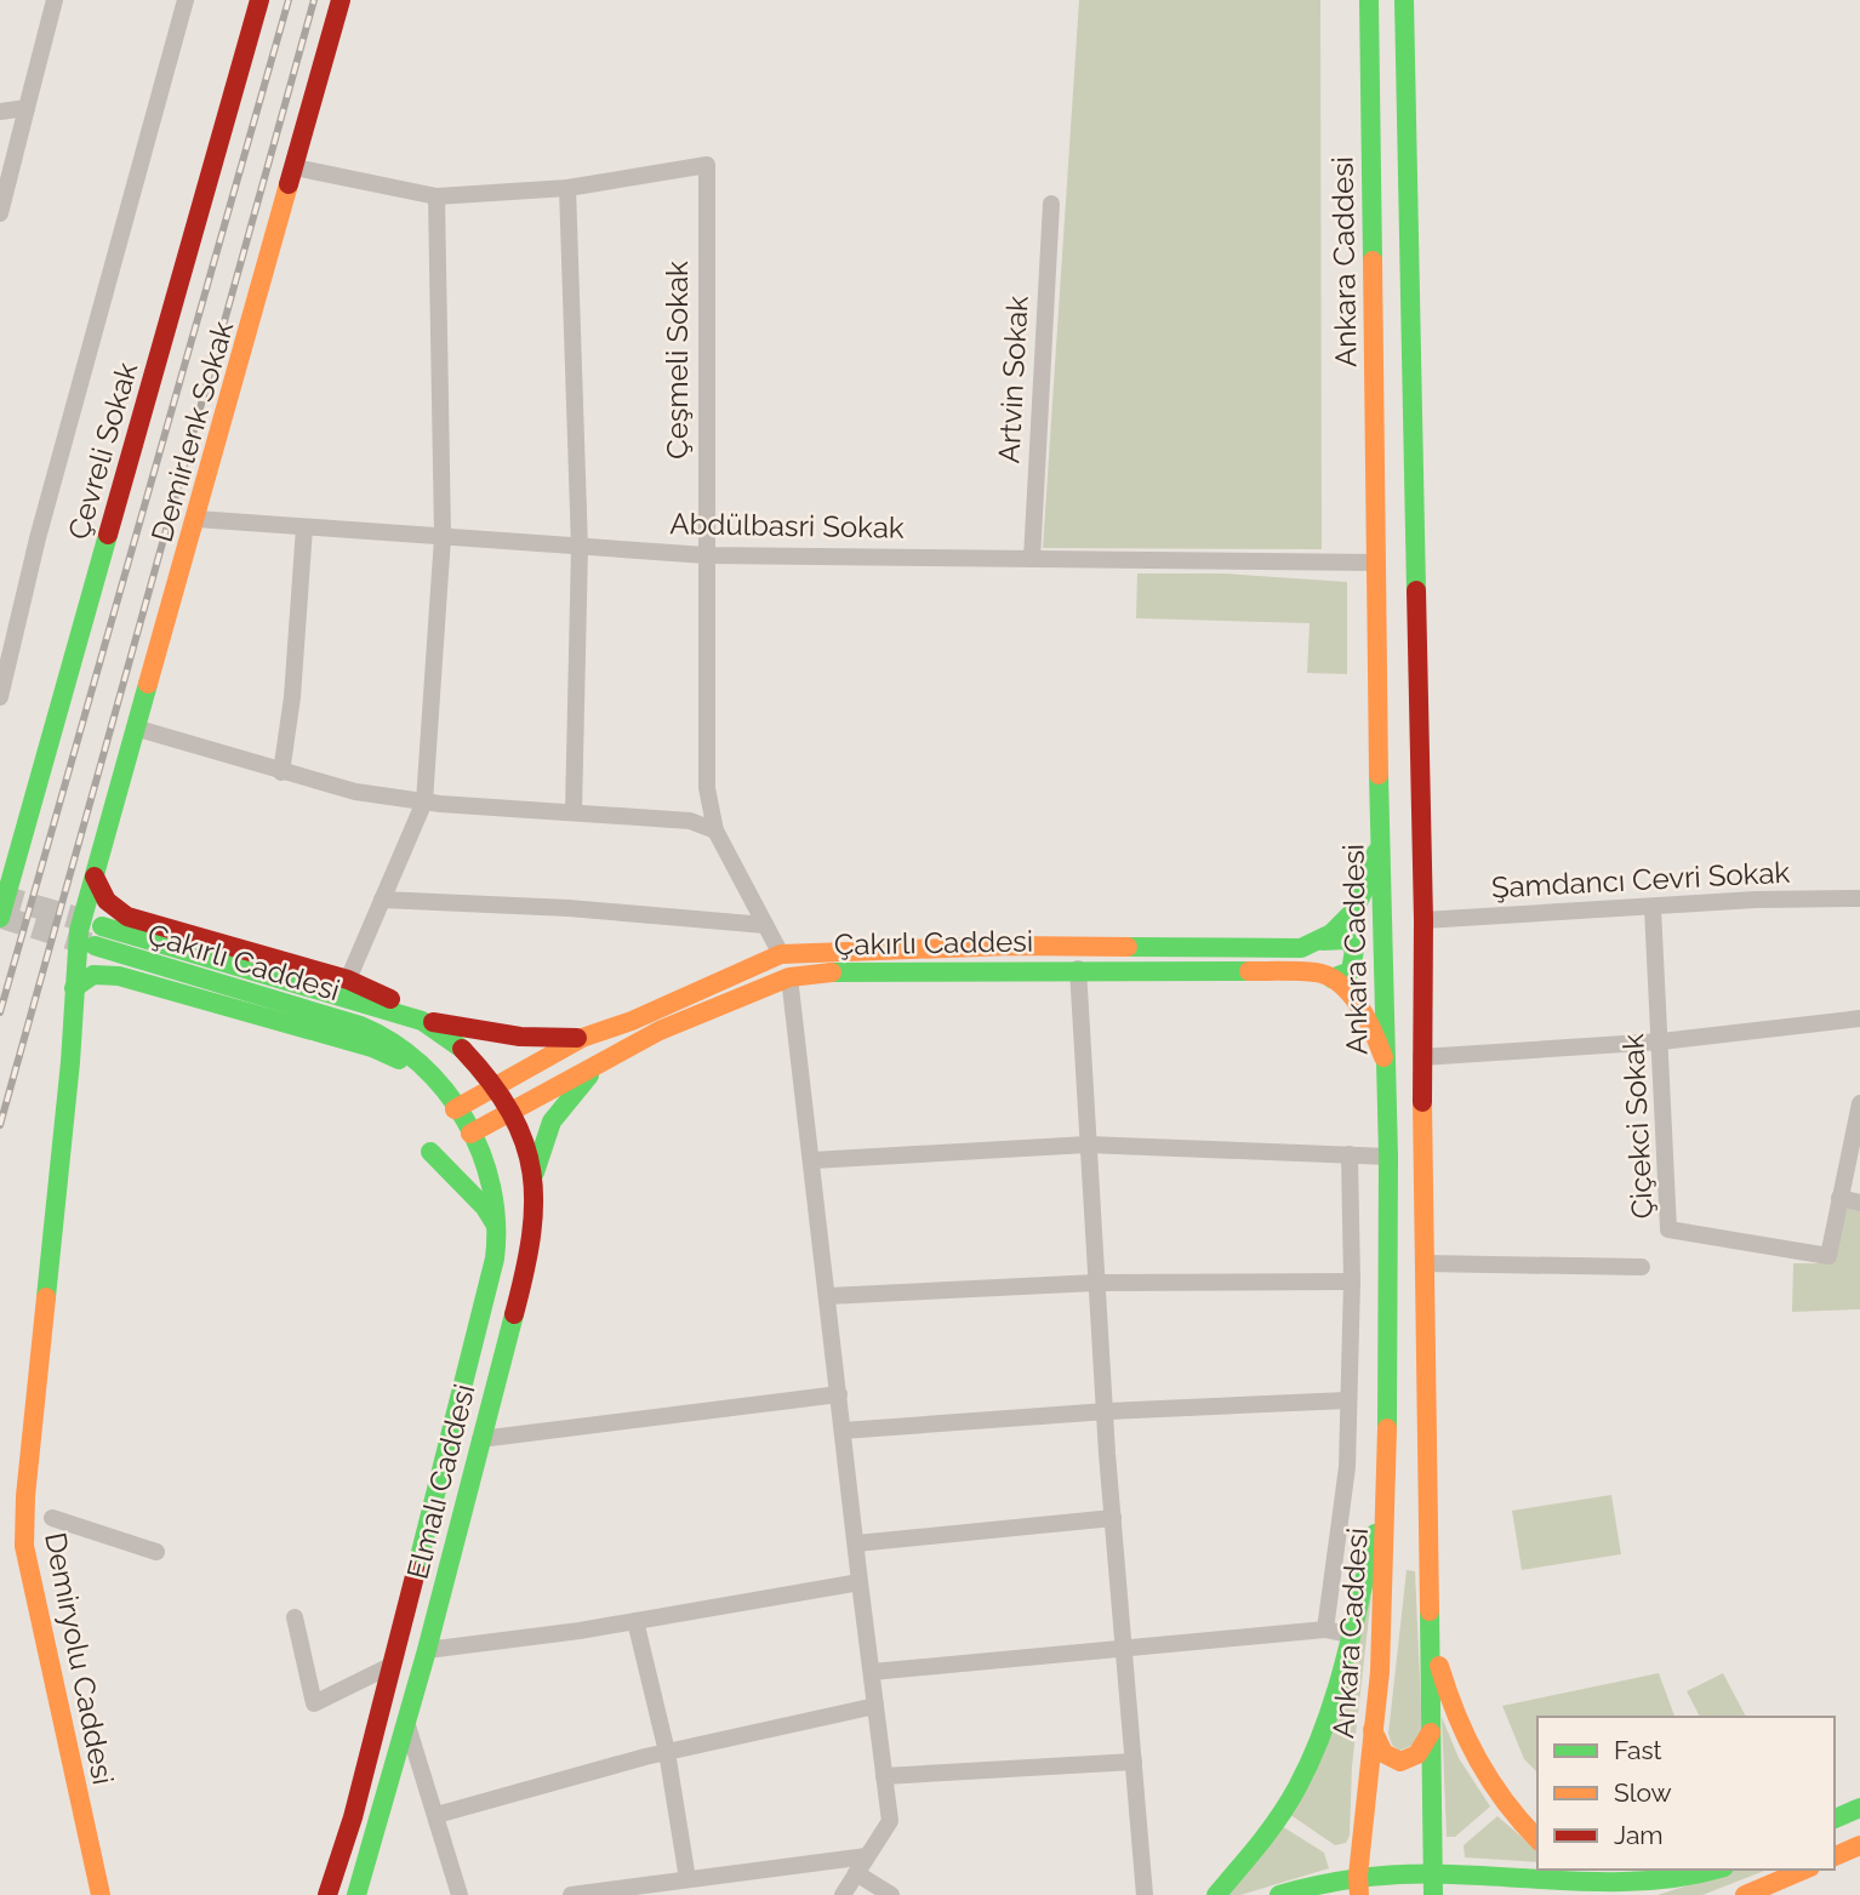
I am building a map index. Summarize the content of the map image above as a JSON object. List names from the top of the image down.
{
  "streets": {
    "main road": [
      "Ankara Caddesi",
      "Demirlenk Sokak",
      "Çevreli Sokak",
      "Çakırlı Caddesi",
      "Elmalı Caddesi",
      "Demiryolu Caddesi"
    ],
    "street": [
      "Çeşmeli Sokak",
      "Artvin Sokak",
      "Abdülbasri Sokak",
      "Şamdancı Cevri Sokak",
      "Çiçekci Sokak"
    ]
  },
  "crossings": [
    ["Ankara Caddesi", "Abdülbasri Sokak"],
    ["Çeşmeli Sokak", "Demirlenk Sokak"],
    ["Çeşmeli Sokak", "Abdülbasri Sokak"],
    ["Çeşmeli Sokak", "Çakırlı Caddesi"],
    ["Artvin Sokak", "Abdülbasri Sokak"],
    ["Demirlenk Sokak", "Abdülbasri Sokak"],
    ["Demirlenk Sokak", "Demiryolu Caddesi"],
    ["Şamdancı Cevri Sokak", "Çiçekci Sokak"],
    ["Çakırlı Caddesi", "Elmalı Caddesi"]
  ],
  "legend": ["Fast", "Slow", "Jam"]
}
